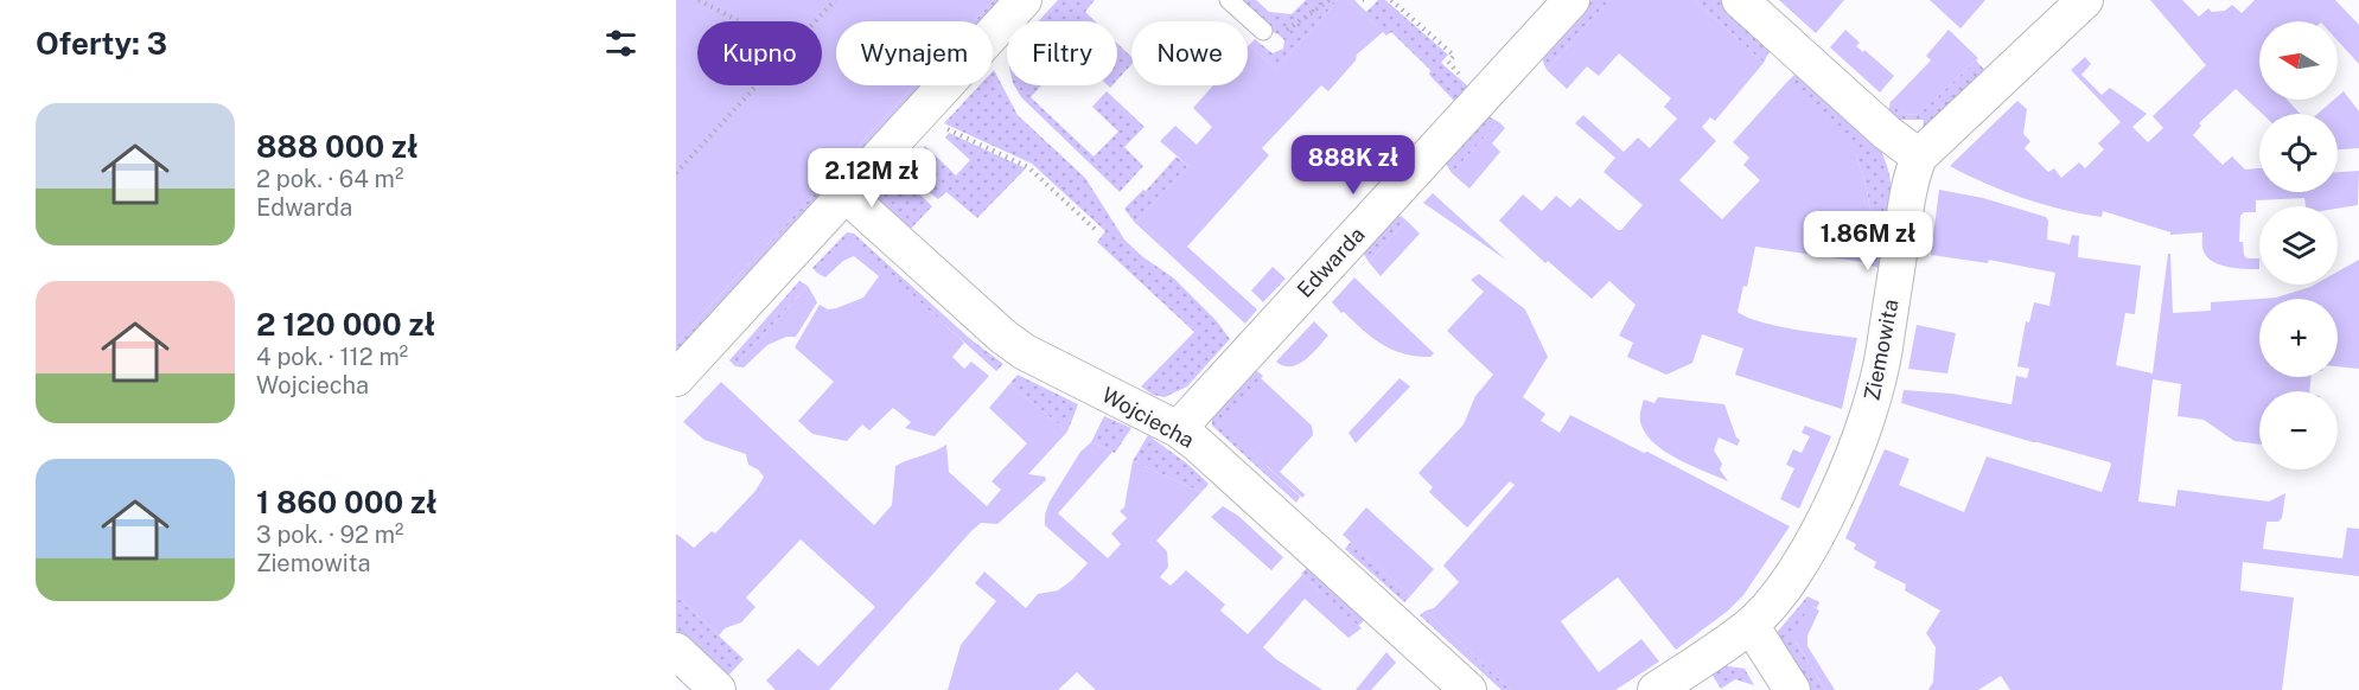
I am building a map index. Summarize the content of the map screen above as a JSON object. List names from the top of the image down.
{
  "streets": {
    "street": ["Edwarda", "Ziemowita", "Wojciecha"]
  },
  "crossings": [
    ["Edwarda", "Wojciecha"]
  ],
  "north": "left",
  "page": {
    "heading": "Oferty: 3",
    "map_buttons": ["+", "−"],
    "chip": [
      "Kupno",
      "Wynajem",
      "Filtry",
      "Nowe"
    ],
    "list": [
      {
        "name": "888 000 zł",
        "note": "2 pok. · 64 m² · Edwarda"
      },
      {
        "name": "2 120 000 zł",
        "note": "4 pok. · 112 m² · Wojciecha"
      },
      {
        "name": "1 860 000 zł",
        "note": "3 pok. · 92 m² · Ziemowita"
      }
    ],
    "price": ["888K zł", "2.12M zł", "1.86M zł"]
  }
}
